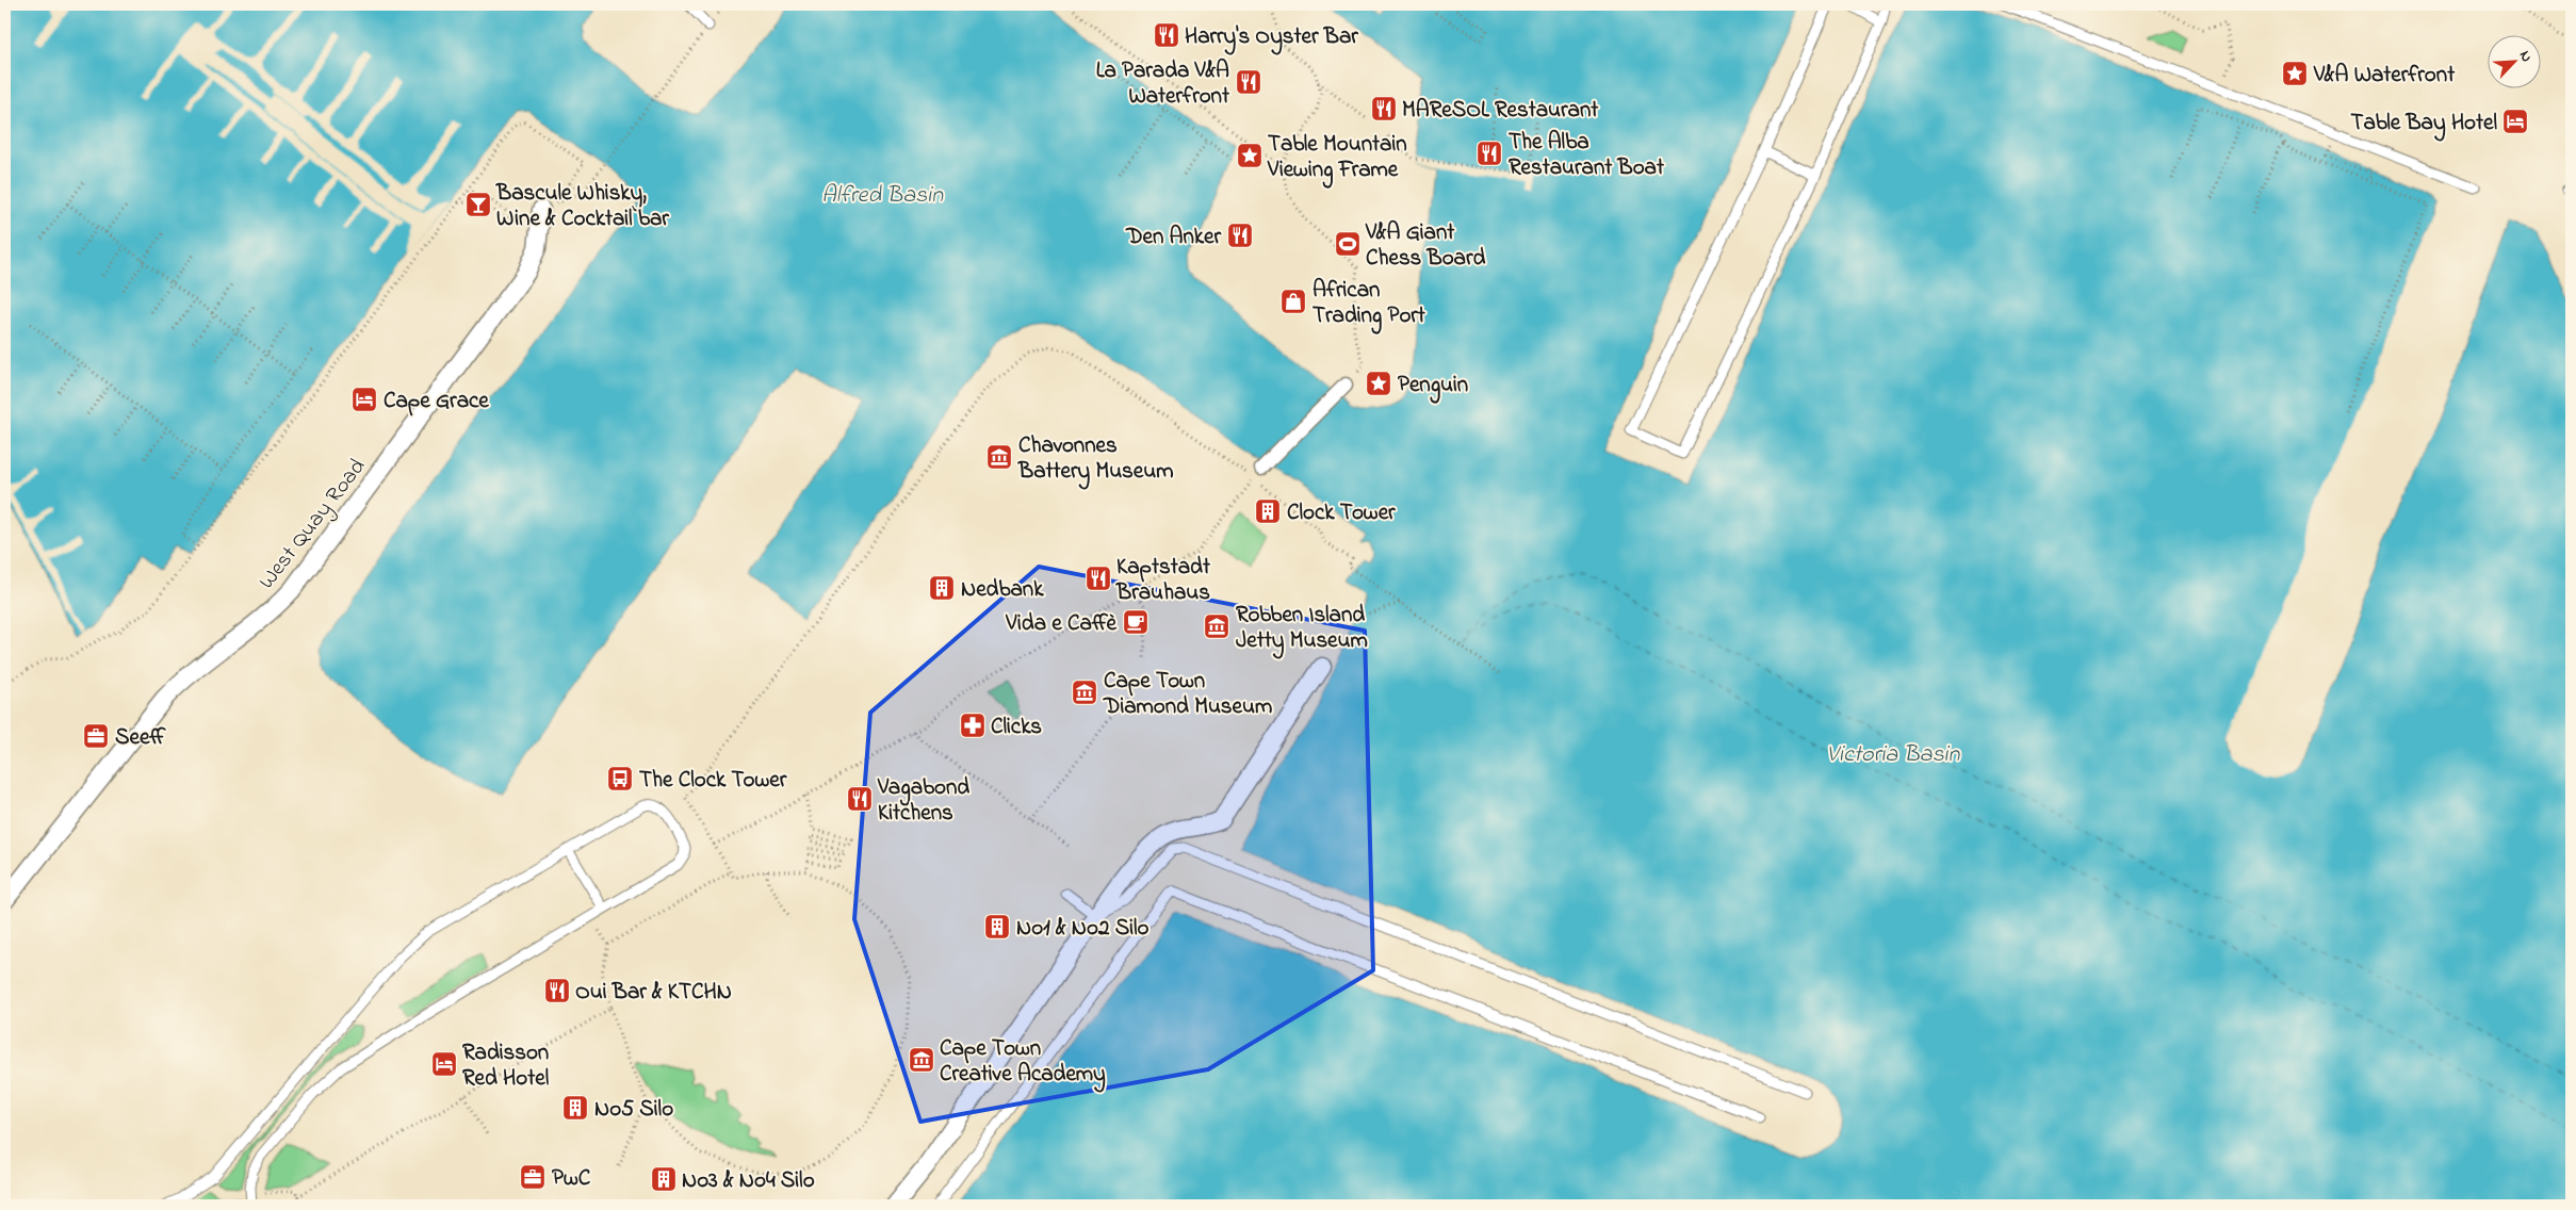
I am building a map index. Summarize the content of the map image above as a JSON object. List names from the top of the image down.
{
  "streets": {
    "street": ["West Quay Road"]
  },
  "water": ["Alfred Basin", "Victoria Basin"],
  "places": {
    "restaurant": [
      "Harry's Oyster Bar",
      "La Parada V&A Waterfront",
      "MAReSOL Restaurant",
      "The Alba Restaurant Boat",
      "Den Anker",
      "Kaptstadt Brauhaus",
      "Vagabond Kitchens",
      "Oui Bar & KTCHN"
    ],
    "place": ["V&A Waterfront", "Table Mountain Viewing Frame", "Penguin"],
    "hotel": ["Table Bay Hotel", "Cape Grace", "Radisson Red Hotel"],
    "bar": ["Bascule Whisky, Wine & Cocktail bar"],
    "sports": ["V&A Giant Chess Board"],
    "shop": ["African Trading Port"],
    "museum": [
      "Chavonnes Battery Museum",
      "Robben Island Jetty Museum",
      "Cape Town Diamond Museum",
      "Cape Town Creative Academy"
    ],
    "building": [
      "Clock Tower",
      "Nedbank",
      "No1 & No2 Silo",
      "No5 Silo",
      "No3 & No4 Silo"
    ],
    "cafe": ["Vida e Caffè"],
    "pharmacy": ["Clicks"],
    "office": ["Seeff", "PwC"],
    "bus stop": ["The Clock Tower"]
  },
  "north": "top right"
}
